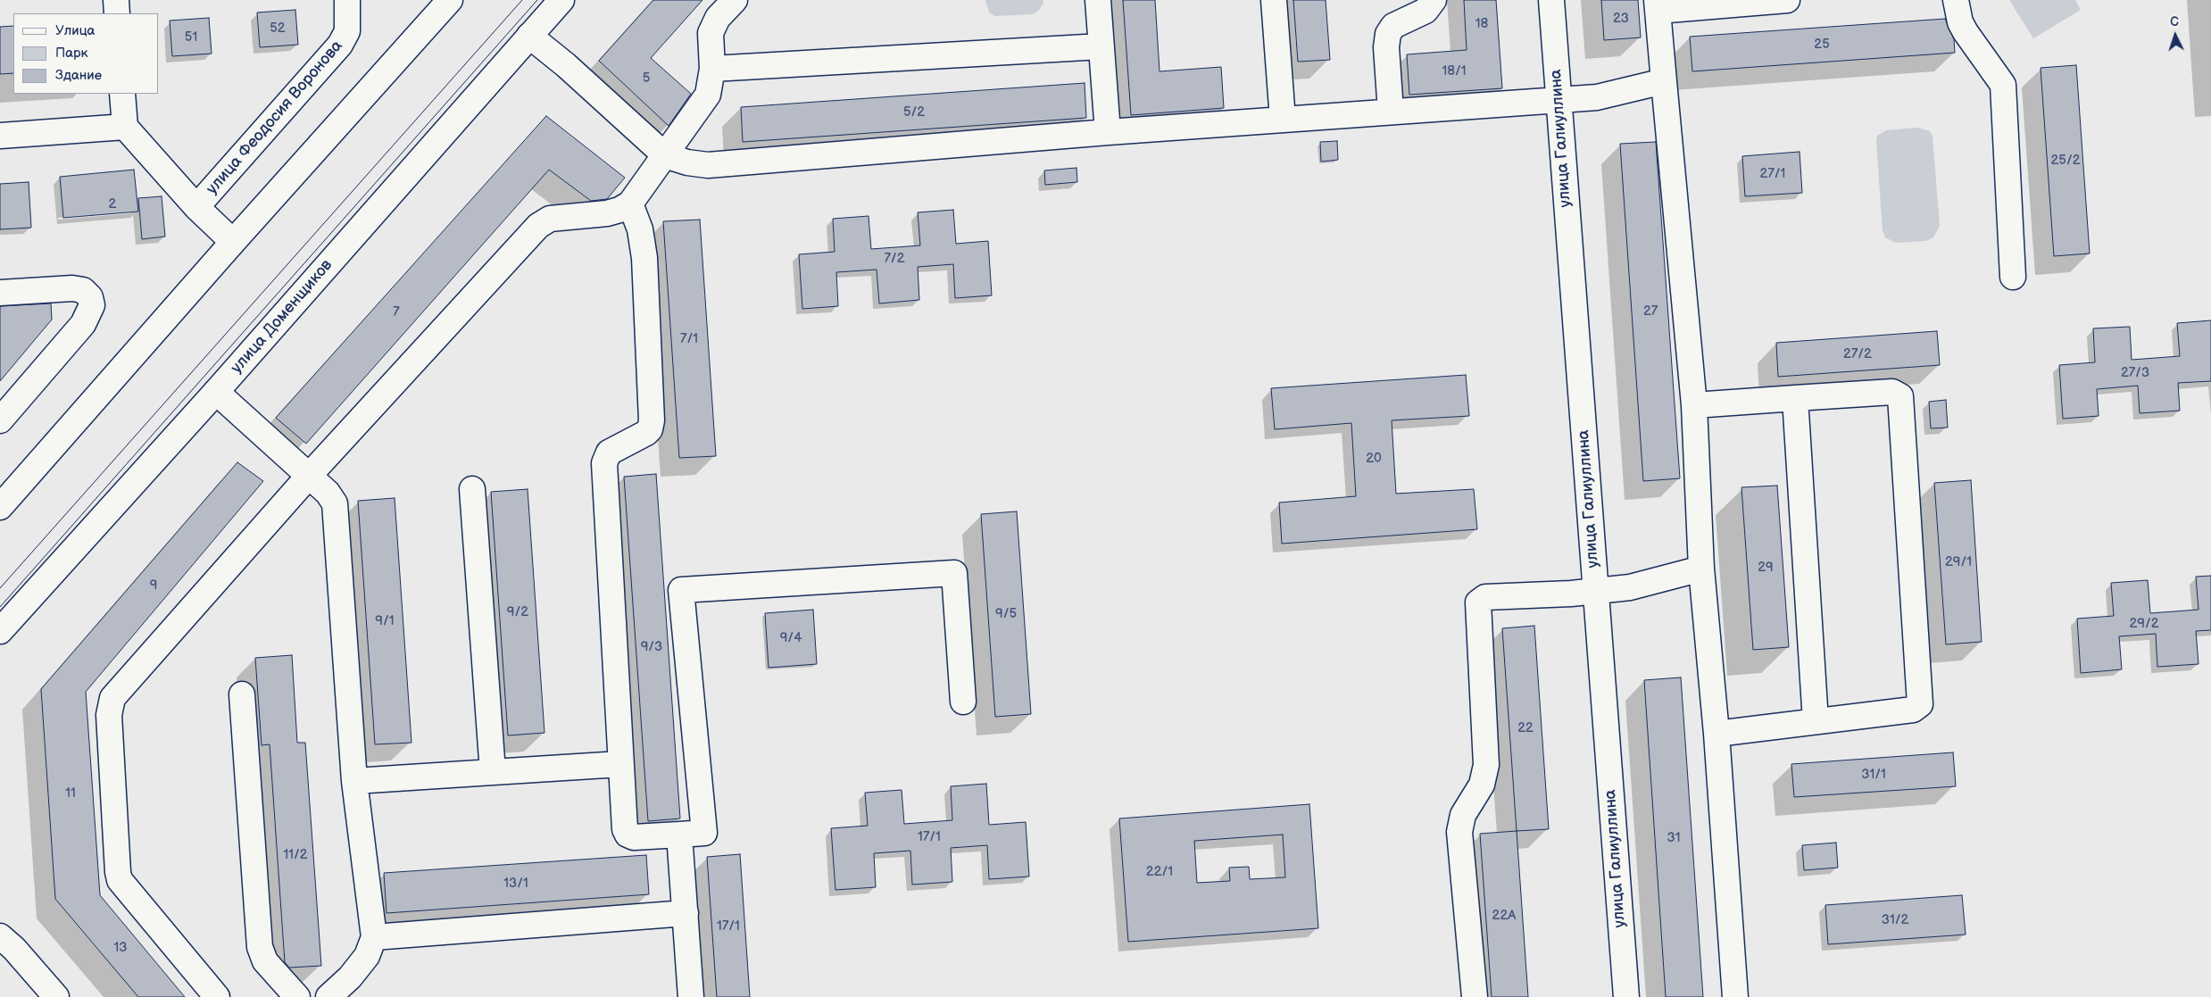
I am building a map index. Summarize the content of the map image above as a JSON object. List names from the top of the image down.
{
  "streets": {
    "street": ["улица Феодосия Воронова", "улица Галиуллина", "улица Доменщиков"]
  },
  "house_numbers": [
    "23",
    "18",
    "52",
    "51",
    "25",
    "18/1",
    "5",
    "5/2",
    "25/2",
    "27/1",
    "2",
    "7/2",
    "27",
    "7",
    "7/1",
    "27/2",
    "27/3",
    "20",
    "29/1",
    "29",
    "9",
    "9/2",
    "9/5",
    "9/1",
    "29/2",
    "9/4",
    "9/3",
    "22",
    "31/1",
    "11",
    "17/1",
    "31",
    "11/2",
    "22/1",
    "13/1",
    "22А",
    "31/2",
    "17/1",
    "13"
  ],
  "legend": ["Улица", "Парк", "Здание"],
  "north": "top"
}
